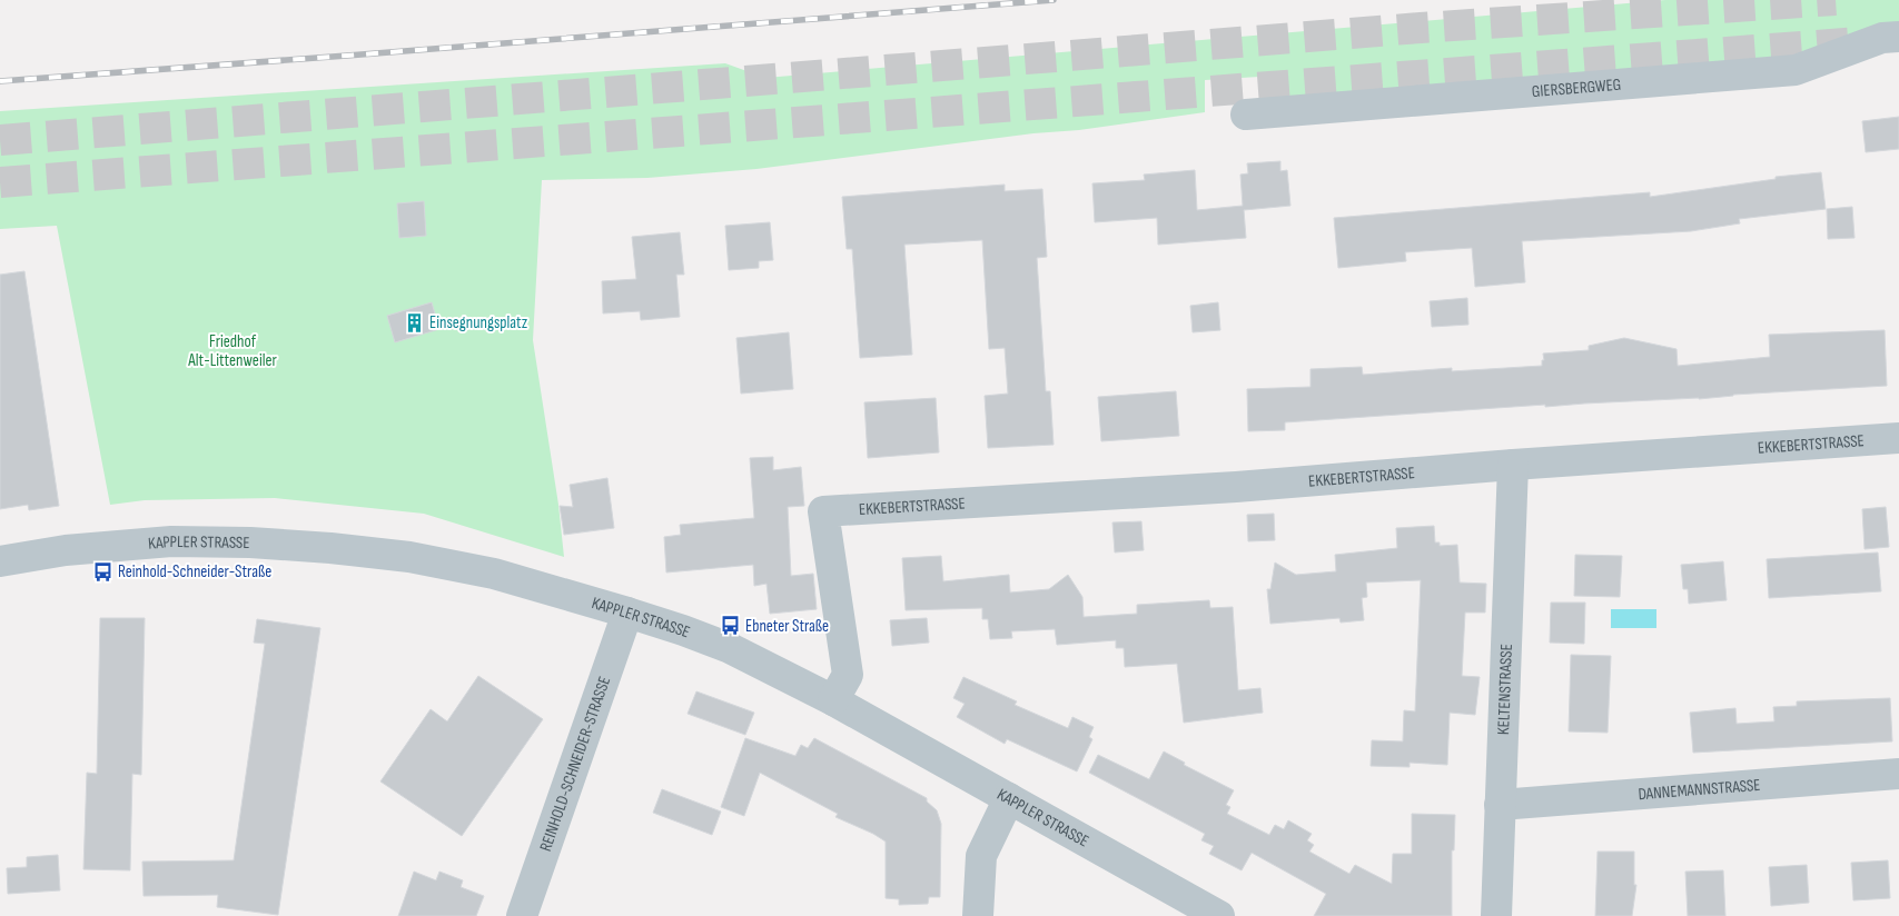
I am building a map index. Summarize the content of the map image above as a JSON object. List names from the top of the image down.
{
  "streets": {
    "street": [
      "GIERSBERGWEG",
      "EKKEBERTSTRASSE",
      "KAPPLER STRASSE",
      "KELTENSTRASSE",
      "REINHOLD-SCHNEIDER-STRASSE",
      "DANNEMANNSTRASSE"
    ]
  },
  "crossings": [
    ["EKKEBERTSTRASSE", "KAPPLER STRASSE"],
    ["EKKEBERTSTRASSE", "KELTENSTRASSE"],
    ["KAPPLER STRASSE", "REINHOLD-SCHNEIDER-STRASSE"],
    ["KELTENSTRASSE", "DANNEMANNSTRASSE"]
  ],
  "parks": ["Friedhof Alt-Littenweiler"],
  "places": {
    "building": ["Einsegnungsplatz"],
    "bus stop": ["Reinhold-Schneider-Straße", "Ebneter Straße"]
  }
}
